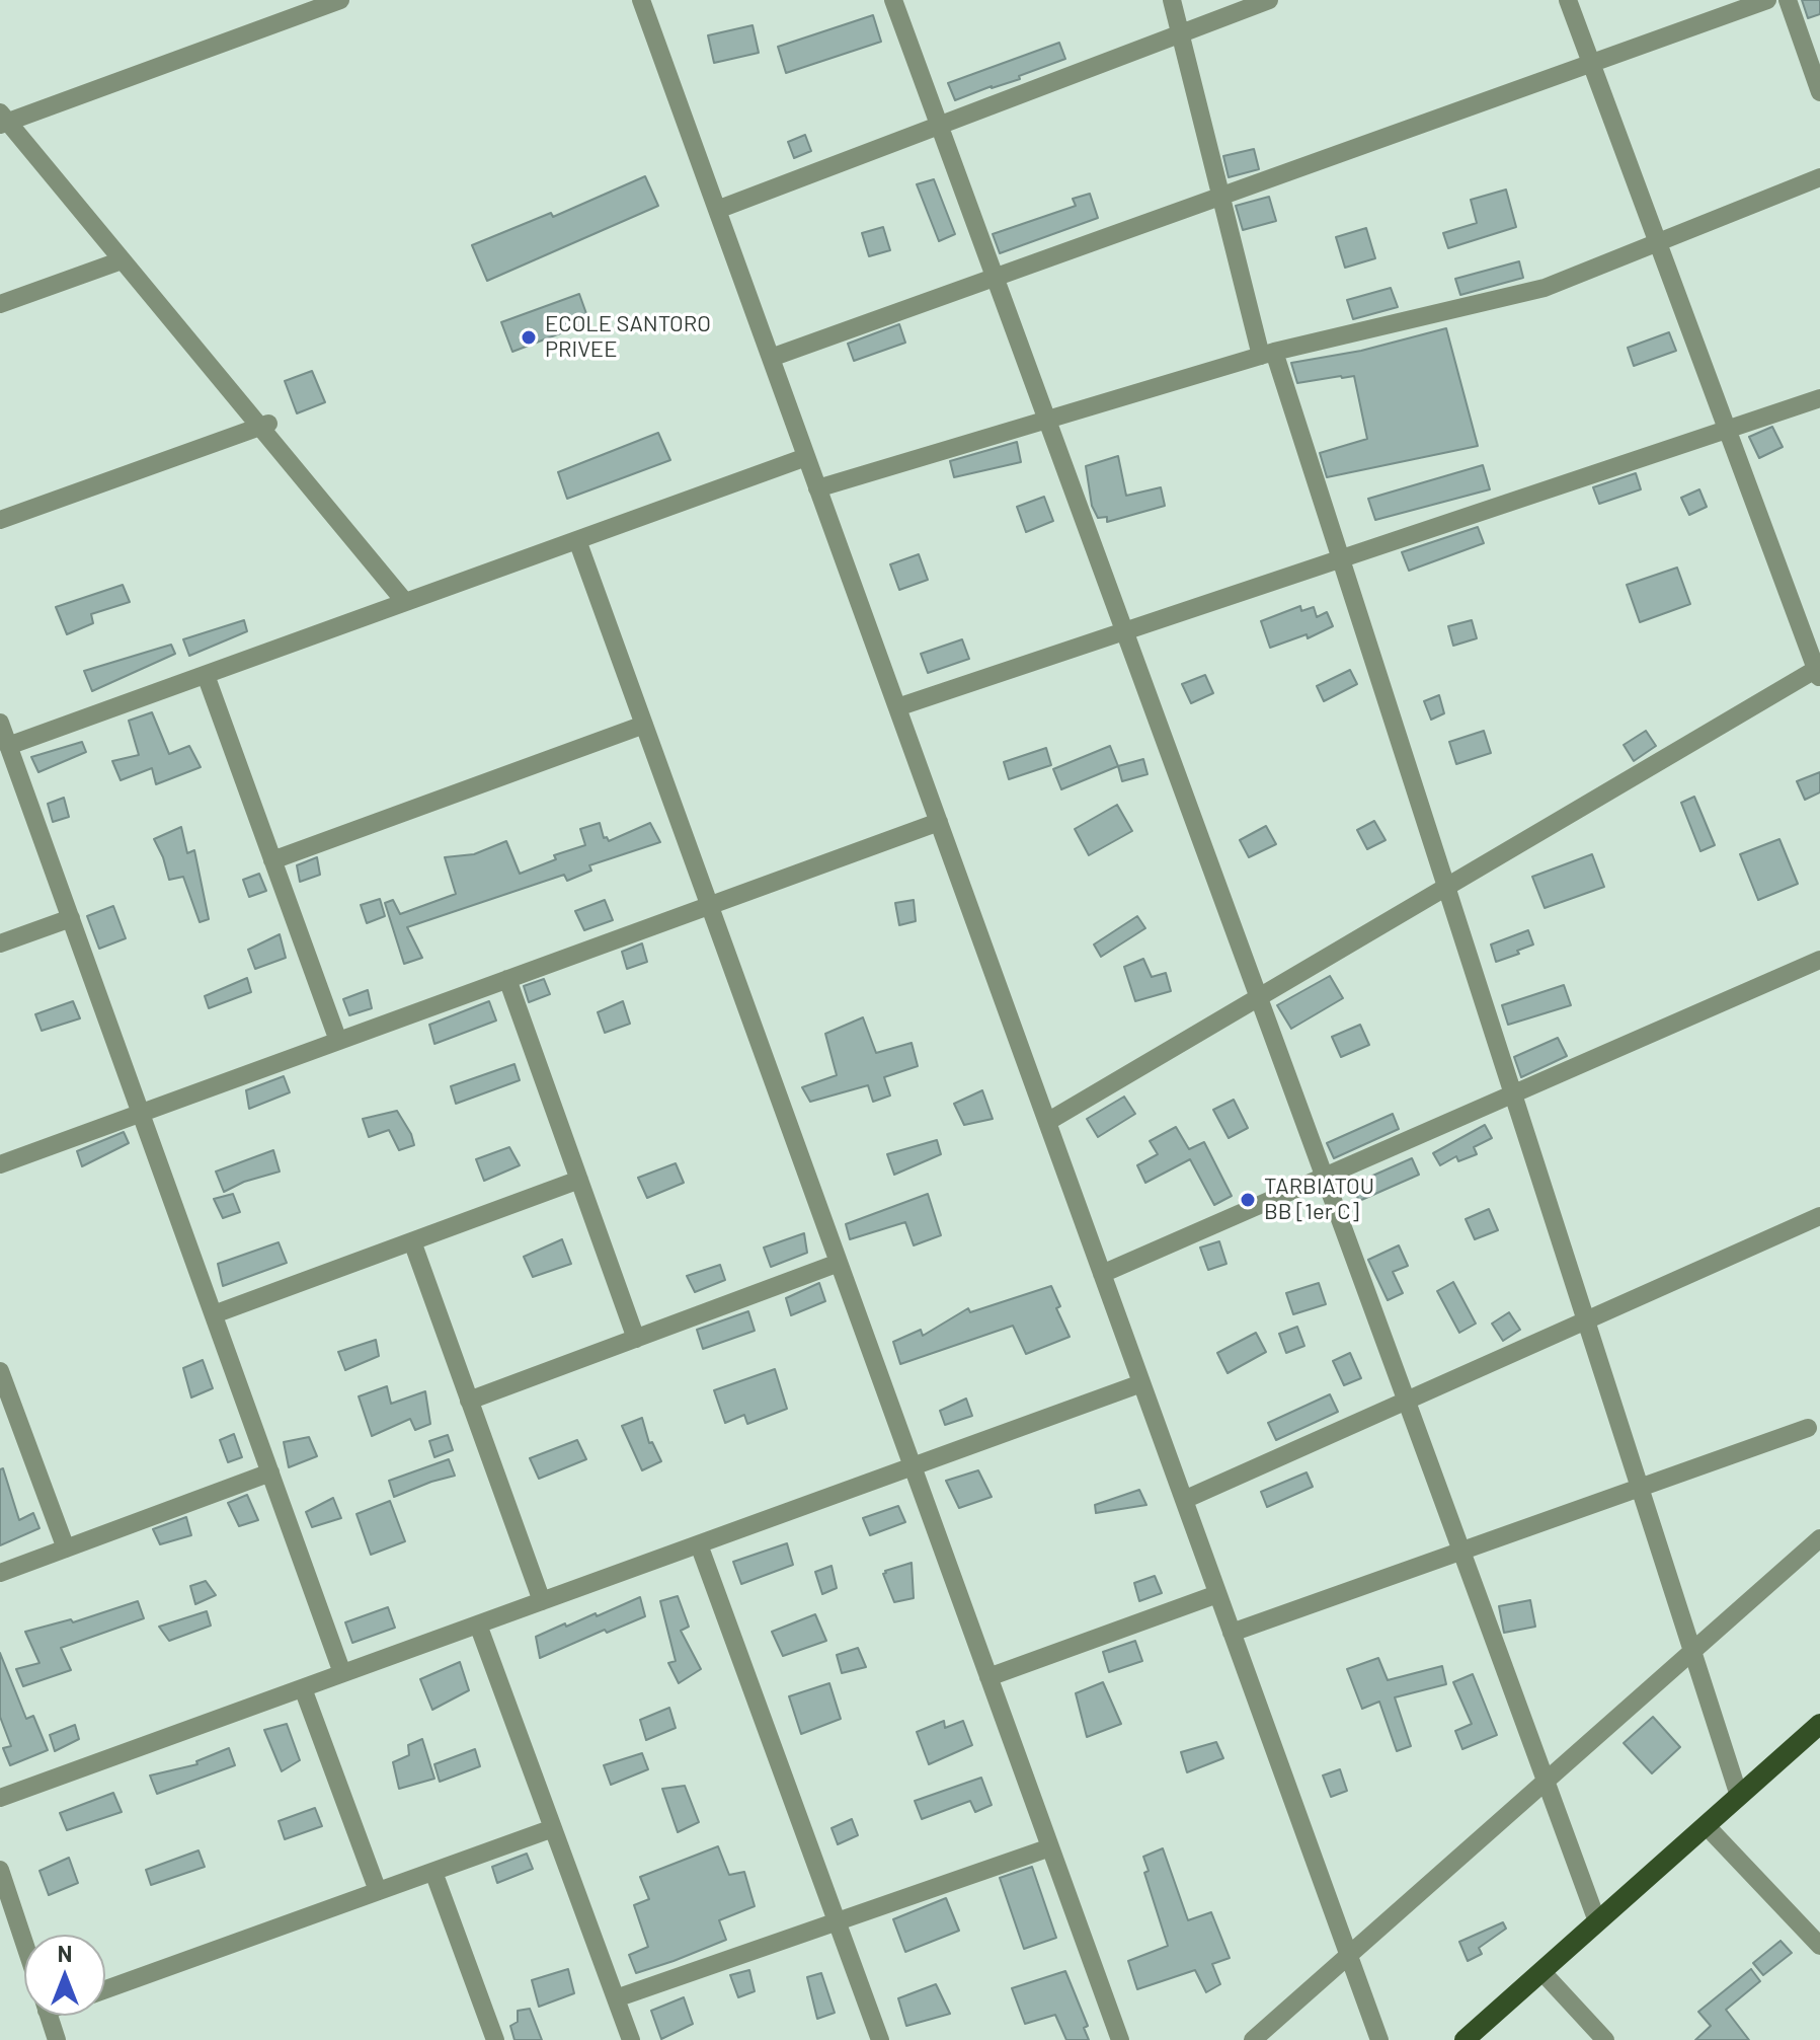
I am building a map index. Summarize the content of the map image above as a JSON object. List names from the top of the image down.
{
  "places": ["ECOLE SANTORO PRIVEE", "TARBIATOU BB [1er C]"],
  "north": "top"
}
